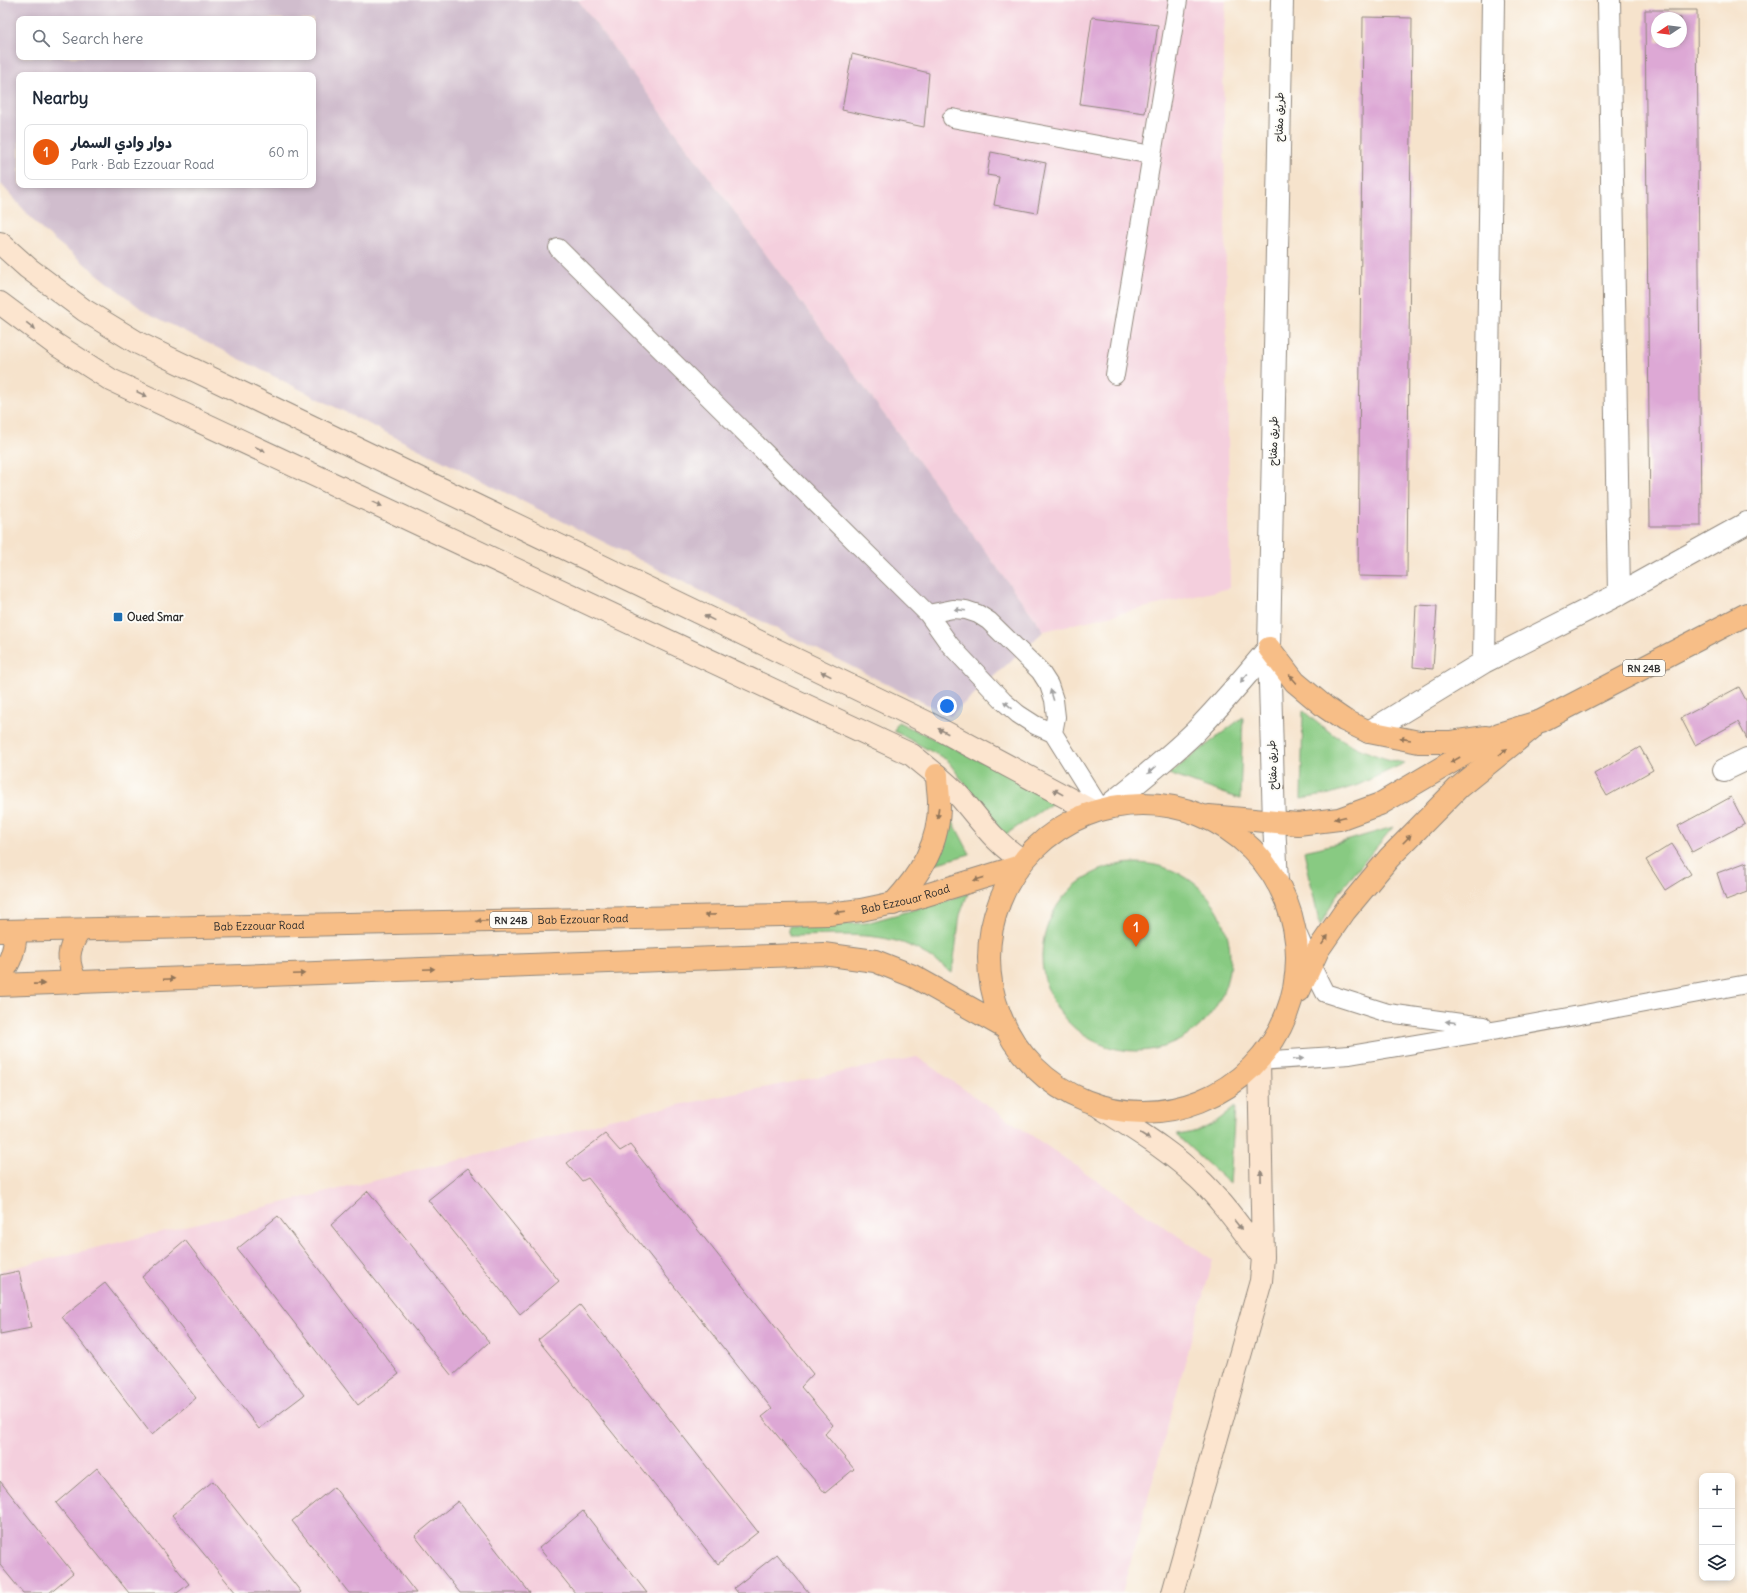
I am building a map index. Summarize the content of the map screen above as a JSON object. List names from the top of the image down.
{
  "streets": {
    "main road": ["RN 24B", "Bab Ezzouar Road"],
    "street": ["طريق مفتاح"]
  },
  "places": {
    "transit": ["Oued Smar"]
  },
  "north": "left",
  "page": {
    "search": "Search here",
    "heading": "Nearby",
    "list": [
      {
        "mark": "1",
        "name": "دوار وادي السمار",
        "note": "Park · Bab Ezzouar Road",
        "value": "60 m"
      }
    ],
    "pins": "1",
    "map_buttons": ["+", "−"]
  }
}
